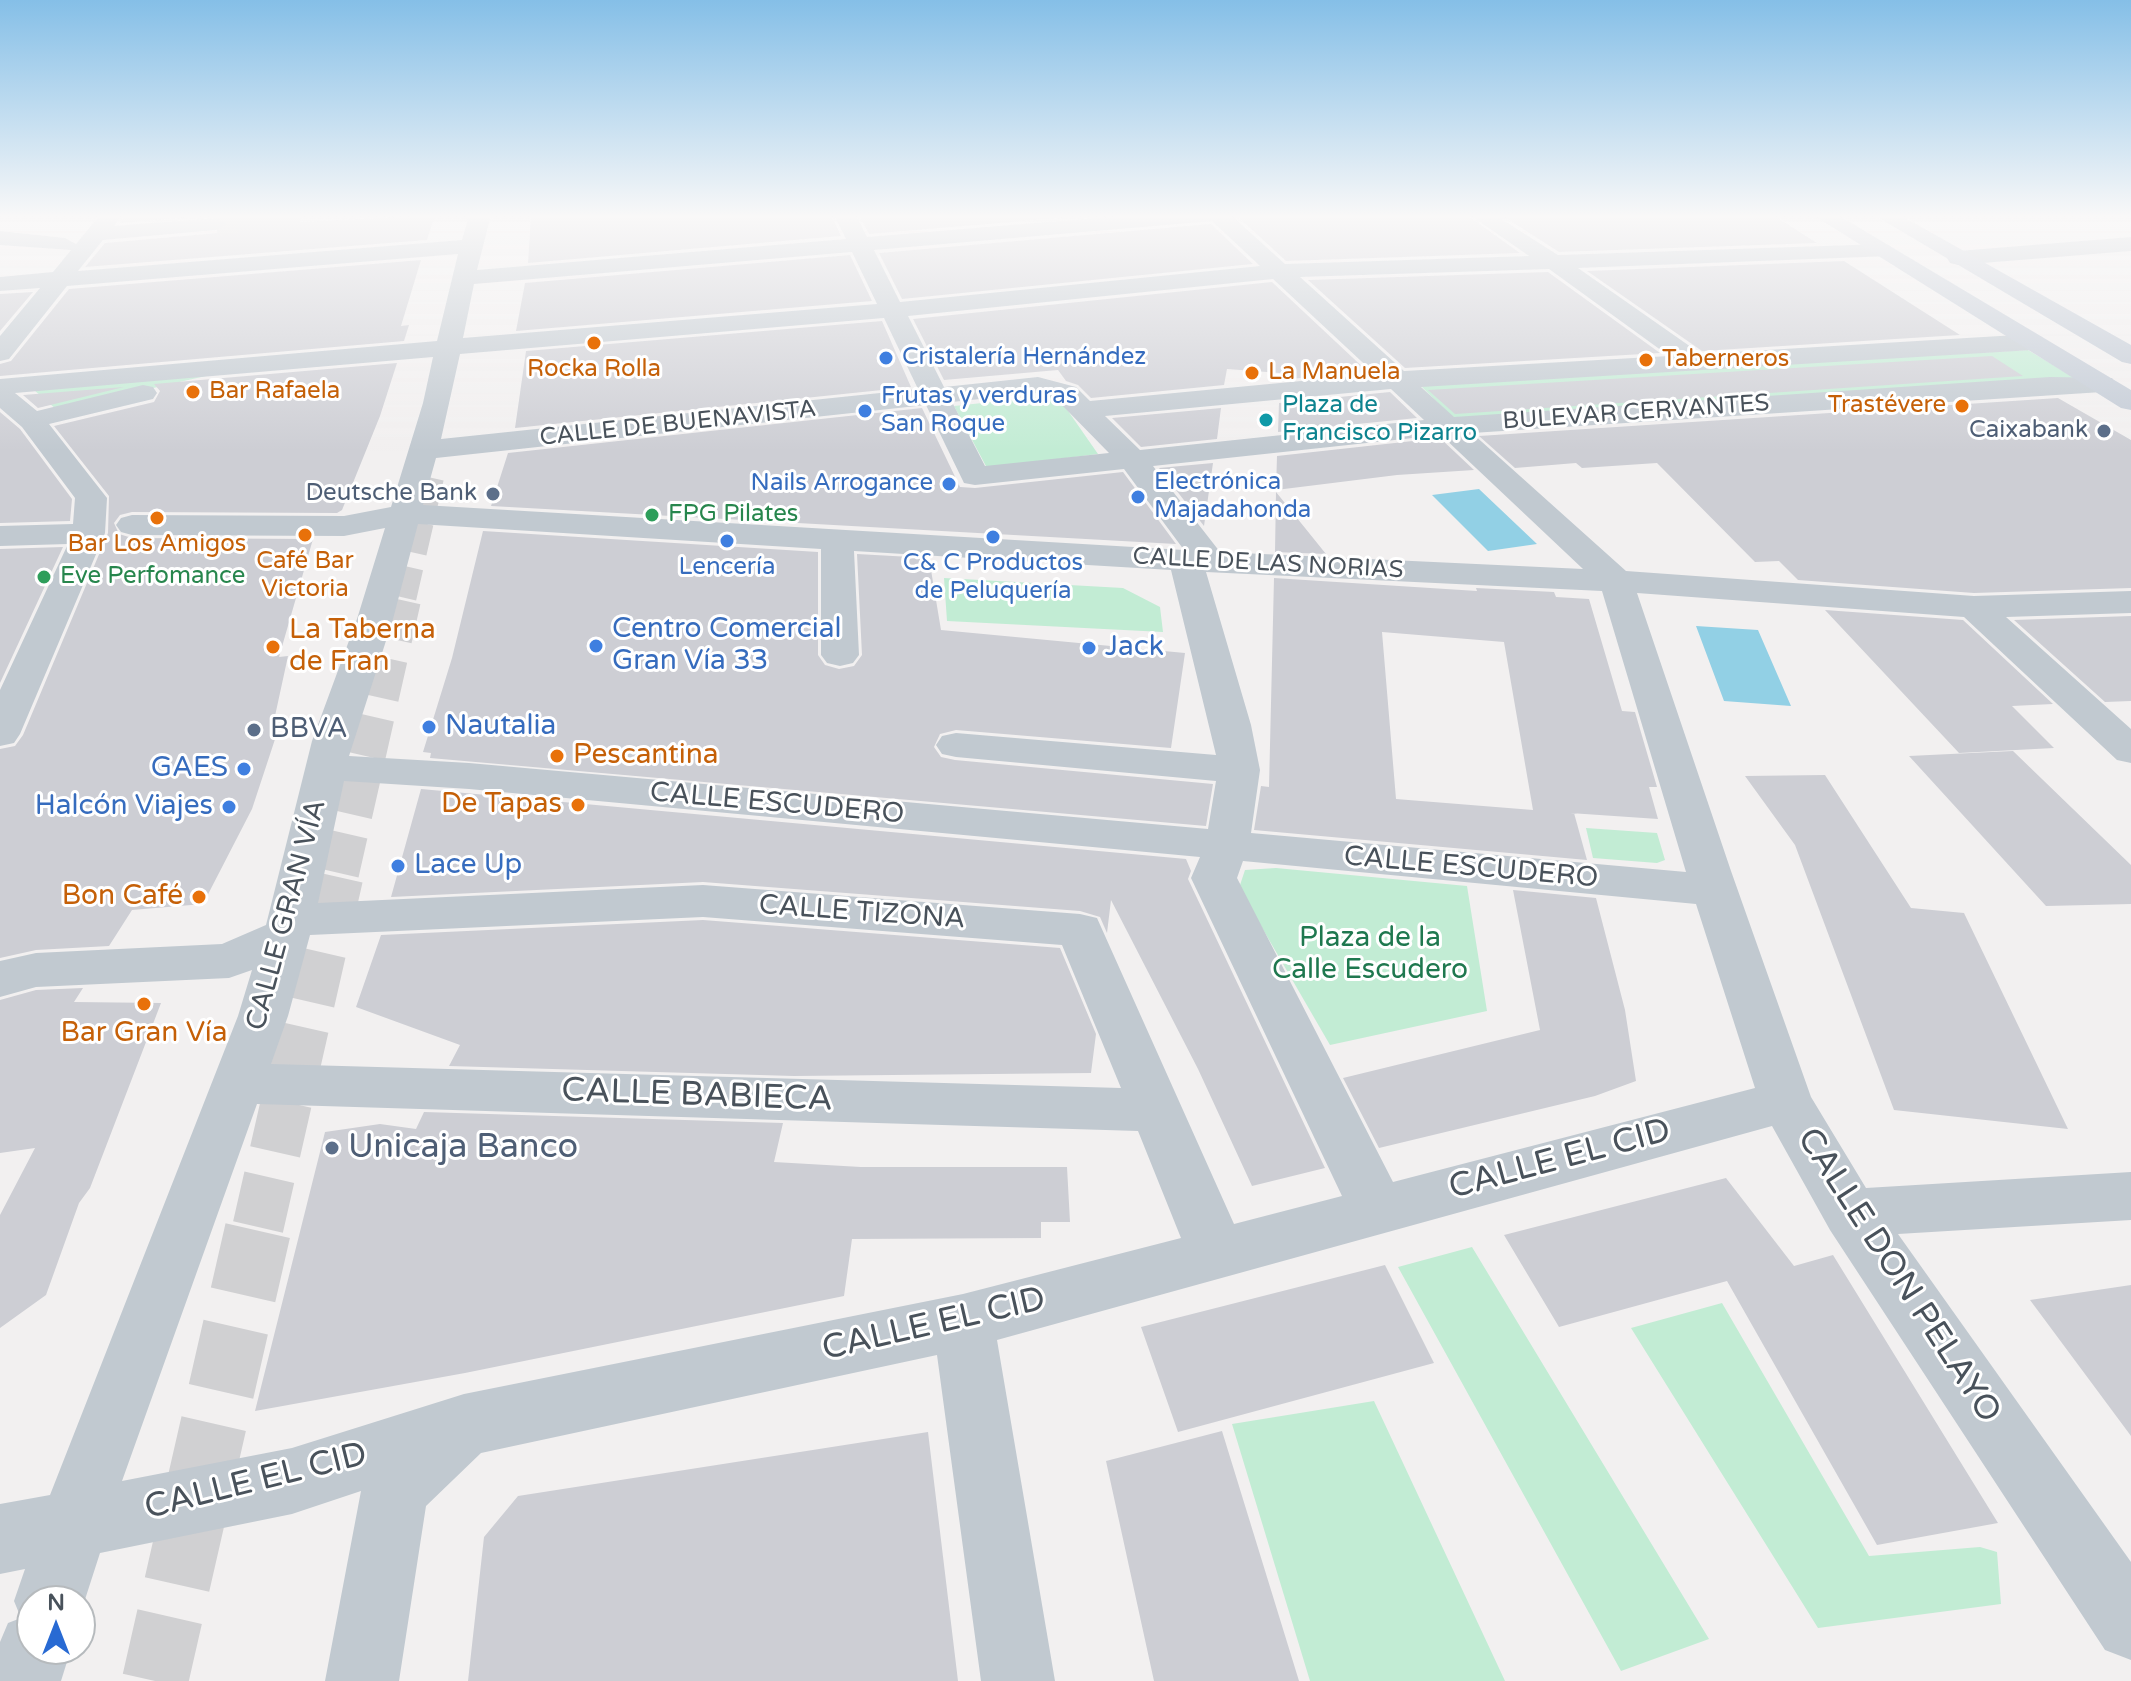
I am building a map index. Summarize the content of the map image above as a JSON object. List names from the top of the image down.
{
  "streets": {
    "street": [
      "BULEVAR CERVANTES",
      "CALLE DE BUENAVISTA",
      "CALLE DE LAS NORIAS",
      "CALLE ESCUDERO",
      "CALLE TIZONA",
      "CALLE GRAN VÍA",
      "CALLE BABIECA",
      "CALLE EL CID",
      "CALLE DON PELAYO"
    ]
  },
  "crossings": [
    ["BULEVAR CERVANTES", "CALLE DE BUENAVISTA"],
    ["CALLE DE BUENAVISTA", "CALLE DE LAS NORIAS"],
    ["CALLE DE BUENAVISTA", "CALLE GRAN VÍA"],
    ["CALLE DE LAS NORIAS", "CALLE GRAN VÍA"],
    ["CALLE DE LAS NORIAS", "CALLE DON PELAYO"],
    ["CALLE ESCUDERO", "CALLE GRAN VÍA"],
    ["CALLE ESCUDERO", "CALLE DON PELAYO"],
    ["CALLE TIZONA", "CALLE GRAN VÍA"],
    ["CALLE TIZONA", "CALLE BABIECA"],
    ["CALLE TIZONA", "CALLE EL CID"],
    ["CALLE GRAN VÍA", "CALLE BABIECA"],
    ["CALLE GRAN VÍA", "CALLE EL CID"],
    ["CALLE EL CID", "CALLE DON PELAYO"]
  ],
  "parks": ["Plaza de la Calle Escudero"],
  "places": [
    "Rocka Rolla",
    "Cristalería Hernández",
    "Taberneros",
    "La Manuela",
    "Bar Rafaela",
    "Trastévere",
    "Frutas y verduras San Roque",
    "Plaza de Francisco Pizarro",
    "Caixabank",
    "Nails Arrogance",
    "Deutsche Bank",
    "Electrónica Majadahonda",
    "FPG Pilates",
    "Bar Los Amigos",
    "Café Bar Victoria",
    "C& C Productos de Peluquería",
    "Lencería",
    "Eve Perfomance",
    "Centro Comercial Gran Vía 33",
    "La Taberna de Fran",
    "Jack",
    "Nautalia",
    "BBVA",
    "Pescantina",
    "GAES",
    "De Tapas",
    "Halcón Viajes",
    "Lace Up",
    "Bon Café",
    "Bar Gran Vía",
    "Unicaja Banco"
  ],
  "north": "top"
}
